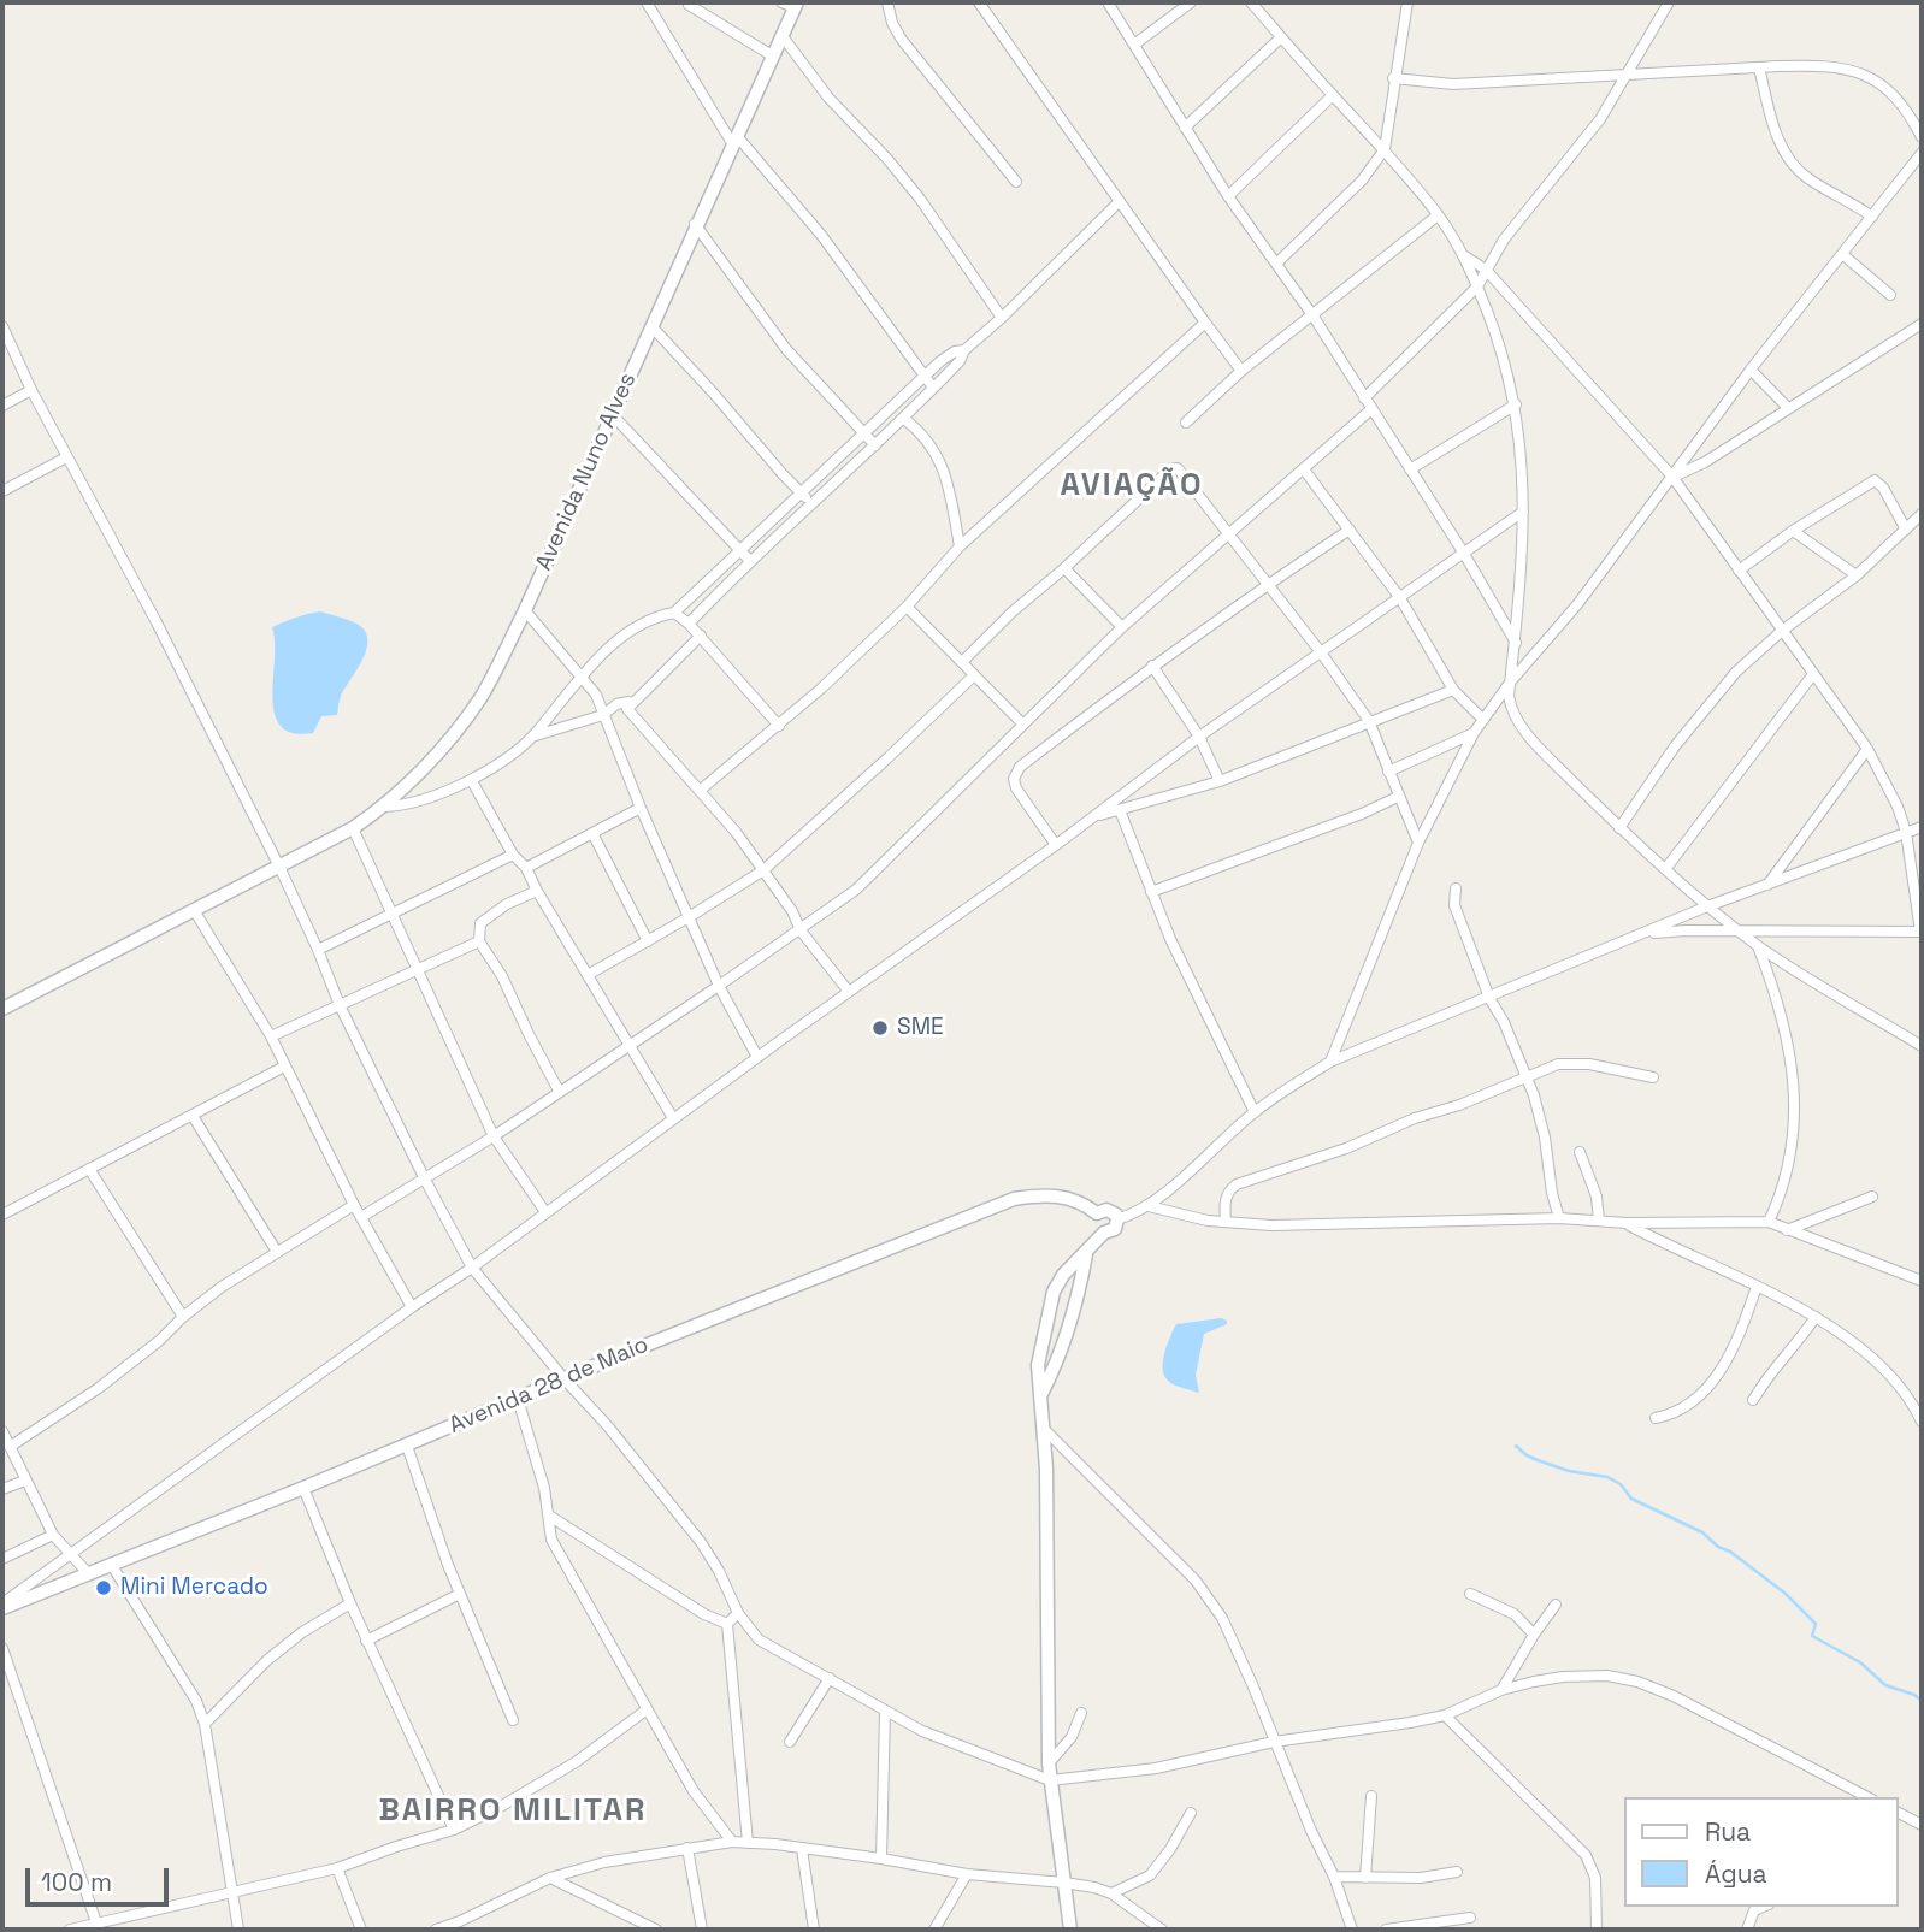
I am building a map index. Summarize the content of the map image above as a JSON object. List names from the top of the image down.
{
  "streets": {
    "street": ["Avenida Nuno Alves", "Avenida 28 de Maio"]
  },
  "districts": ["AVIAÇÃO", "BAIRRO MILITAR"],
  "places": ["SME", "Mini Mercado"],
  "legend": ["Rua", "Água"],
  "scale_bar": "100 m"
}
